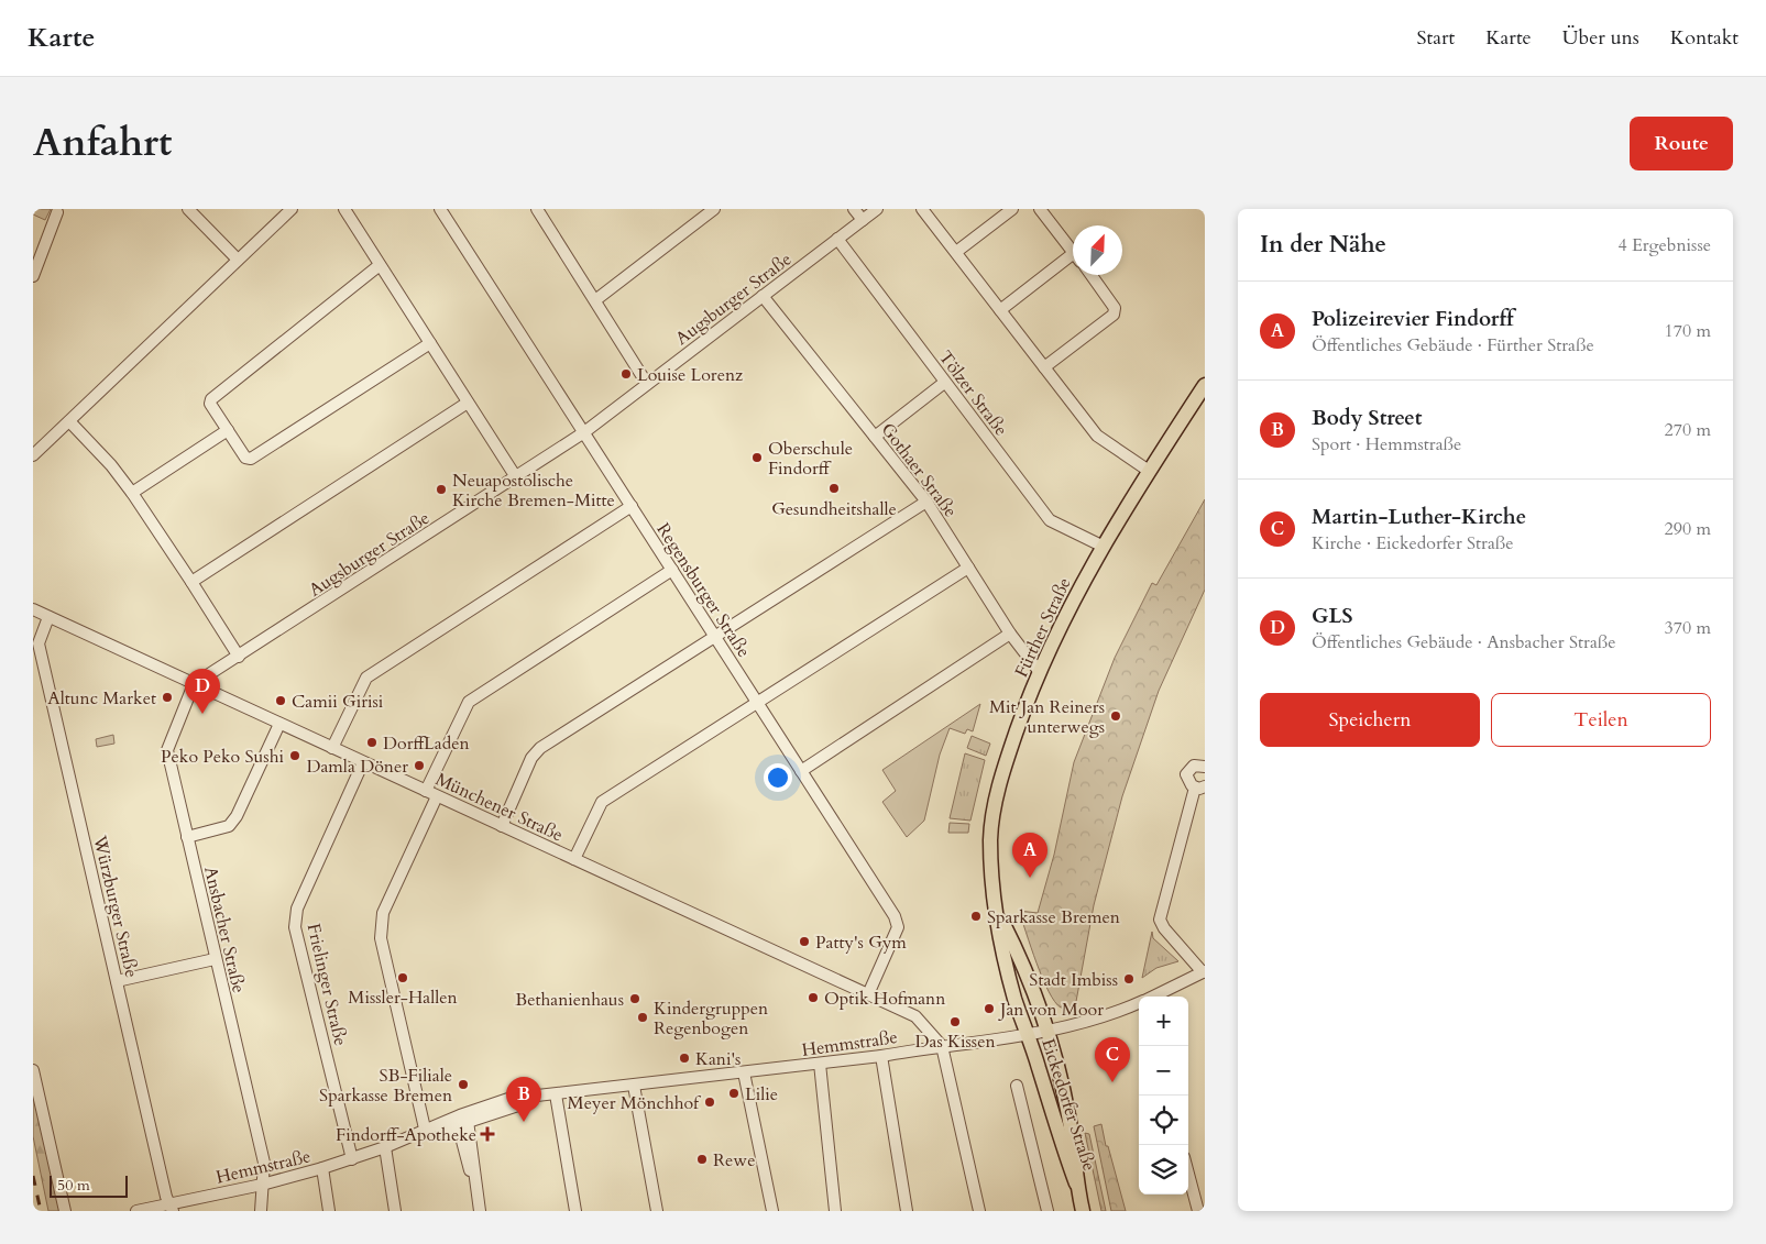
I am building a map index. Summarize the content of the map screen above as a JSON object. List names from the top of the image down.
{
  "streets": {
    "main road": ["Fürther Straße", "Eickedorfer Straße"],
    "street": [
      "Augsburger Straße",
      "Tölzer Straße",
      "Gothaer Straße",
      "Regensburger Straße",
      "Münchener Straße",
      "Würzburger Straße",
      "Ansbacher Straße",
      "Frielinger Straße",
      "Hemmstraße"
    ]
  },
  "crossings": [
    ["Augsburger Straße", "Tölzer Straße"],
    ["Augsburger Straße", "Gothaer Straße"],
    ["Augsburger Straße", "Regensburger Straße"],
    ["Augsburger Straße", "Münchener Straße"],
    ["Augsburger Straße", "Ansbacher Straße"],
    ["Tölzer Straße", "Fürther Straße"],
    ["Gothaer Straße", "Fürther Straße"],
    ["Regensburger Straße", "Münchener Straße"],
    ["Fürther Straße", "Hemmstraße"],
    ["Fürther Straße", "Eickedorfer Straße"],
    ["Münchener Straße", "Würzburger Straße"],
    ["Münchener Straße", "Ansbacher Straße"],
    ["Münchener Straße", "Frielinger Straße"],
    ["Münchener Straße", "Hemmstraße"],
    ["Würzburger Straße", "Hemmstraße"],
    ["Ansbacher Straße", "Hemmstraße"],
    ["Frielinger Straße", "Hemmstraße"],
    ["Hemmstraße", "Eickedorfer Straße"]
  ],
  "places": {
    "other": [
      "Louise Lorenz",
      "Oberschule Findorff",
      "Gesundheitshalle",
      "Neuapostolische Kirche Bremen-Mitte",
      "Altunc Market",
      "Camii Girisi",
      "Mit Jan Reiners unterwegs",
      "DorffLaden",
      "Peko Peko Sushi",
      "Damla Döner",
      "Sparkasse Bremen",
      "Patty's Gym",
      "Missler-Hallen",
      "Stadt Imbiss",
      "Optik Hofmann",
      "Bethanienhaus",
      "Jan von Moor",
      "Kindergruppen Regenbogen",
      "Das Kissen",
      "Kani's",
      "SB-Filiale Sparkasse Bremen",
      "Lilie",
      "Meyer Mönchhof",
      "Rewe"
    ],
    "health": ["Findorff-Apotheke"]
  },
  "scale_bar": "50 m",
  "north": "top right",
  "page": {
    "header": "Karte",
    "nav": [
      "Start",
      "Karte",
      "Über uns",
      "Kontakt"
    ],
    "title": "Anfahrt",
    "buttons": [
      "Route",
      ["Speichern", "Teilen"]
    ],
    "heading": ["In der Nähe", "4 Ergebnisse"],
    "list": [
      {
        "mark": "A",
        "name": "Polizeirevier Findorff",
        "note": "Öffentliches Gebäude · Fürther Straße",
        "value": "170 m"
      },
      {
        "mark": "B",
        "name": "Body Street",
        "note": "Sport · Hemmstraße",
        "value": "270 m"
      },
      {
        "mark": "C",
        "name": "Martin-Luther-Kirche",
        "note": "Kirche · Eickedorfer Straße",
        "value": "290 m"
      },
      {
        "mark": "D",
        "name": "GLS",
        "note": "Öffentliches Gebäude · Ansbacher Straße",
        "value": "370 m"
      }
    ],
    "pins": [
      "D",
      "A",
      "C",
      "B"
    ],
    "map_buttons": ["+", "−"],
    "scale": "50 m"
  }
}
